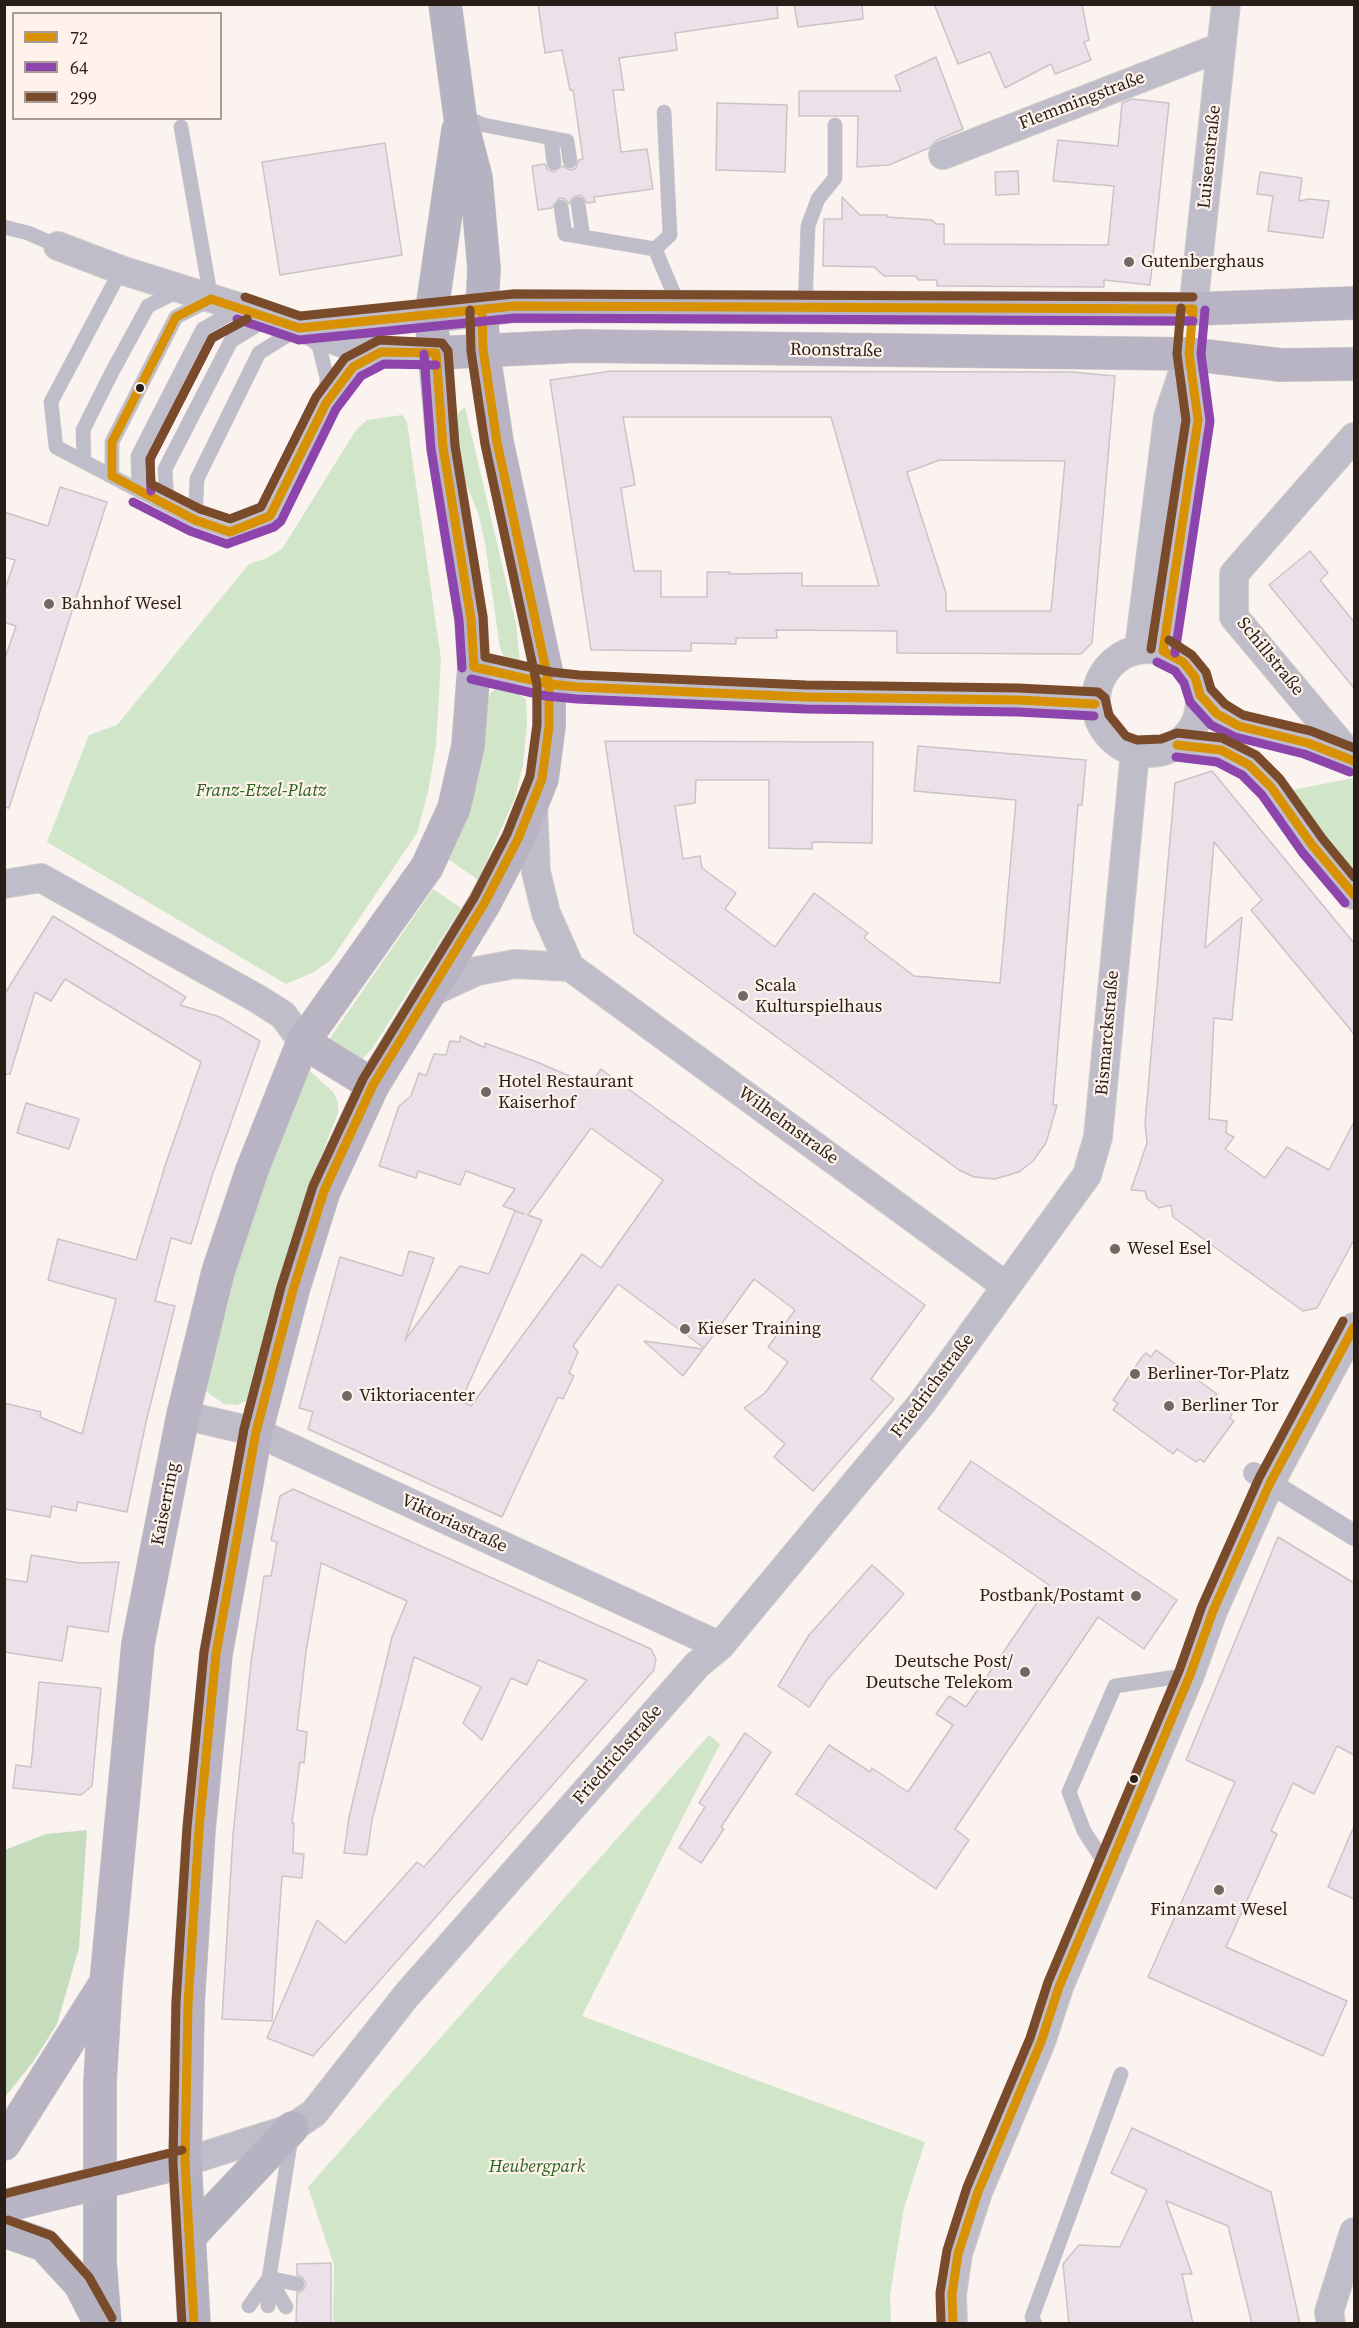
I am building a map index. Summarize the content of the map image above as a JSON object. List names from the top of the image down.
{
  "streets": {
    "main road": ["Roonstraße", "Kaiserring"],
    "street": [
      "Flemmingstraße",
      "Luisenstraße",
      "Schillstraße",
      "Bismarckstraße",
      "Wilhelmstraße",
      "Friedrichstraße",
      "Viktoriastraße"
    ]
  },
  "crossings": [
    ["Flemmingstraße", "Luisenstraße"],
    ["Roonstraße", "Kaiserring"],
    ["Bismarckstraße", "Wilhelmstraße"],
    ["Bismarckstraße", "Friedrichstraße"],
    ["Wilhelmstraße", "Friedrichstraße"],
    ["Friedrichstraße", "Viktoriastraße"],
    ["Kaiserring", "Viktoriastraße"]
  ],
  "parks": ["Franz-Etzel-Platz", "Heubergpark"],
  "places": [
    "Gutenberghaus",
    "Bahnhof Wesel",
    "Scala Kulturspielhaus",
    "Hotel Restaurant Kaiserhof",
    "Wesel Esel",
    "Kieser Training",
    "Berliner-Tor-Platz",
    "Viktoriacenter",
    "Berliner Tor",
    "Postbank/Postamt",
    "Deutsche Post/ Deutsche Telekom",
    "Finanzamt Wesel"
  ],
  "lines": ["transit line 299", "transit line 72", "transit line 64"],
  "legend": ["72", "64", "299"]
}
